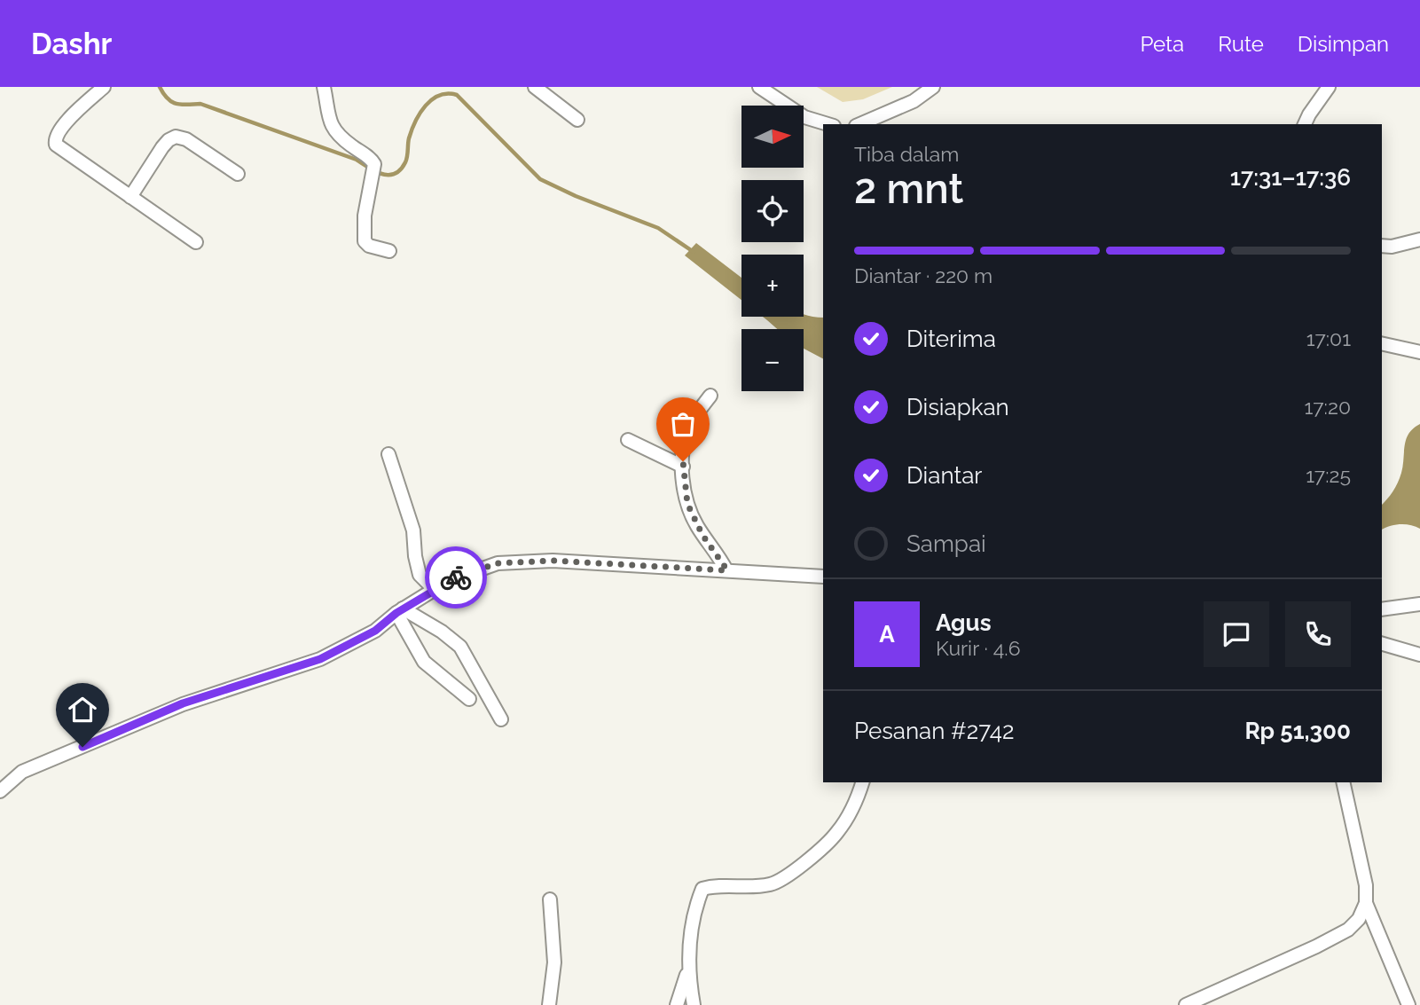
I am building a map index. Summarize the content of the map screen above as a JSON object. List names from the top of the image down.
{
  "north": "right",
  "page": {
    "header": "Dashr",
    "nav": ["Peta", "Rute", "Disimpan"],
    "map_buttons": ["+", "−"],
    "heading": ["2 mnt", "Tiba dalam", "17:31–17:36"],
    "panel": [
      "Agus",
      "Kurir · 4.6",
      "Pesanan #2742",
      "Rp 51,300"
    ],
    "bar": "Diantar · 220 m",
    "list": [
      ["Diterima", "17:01"],
      ["Disiapkan", "17:20"],
      ["Diantar", "17:25"],
      "Sampai"
    ],
    "round": "A"
  }
}
